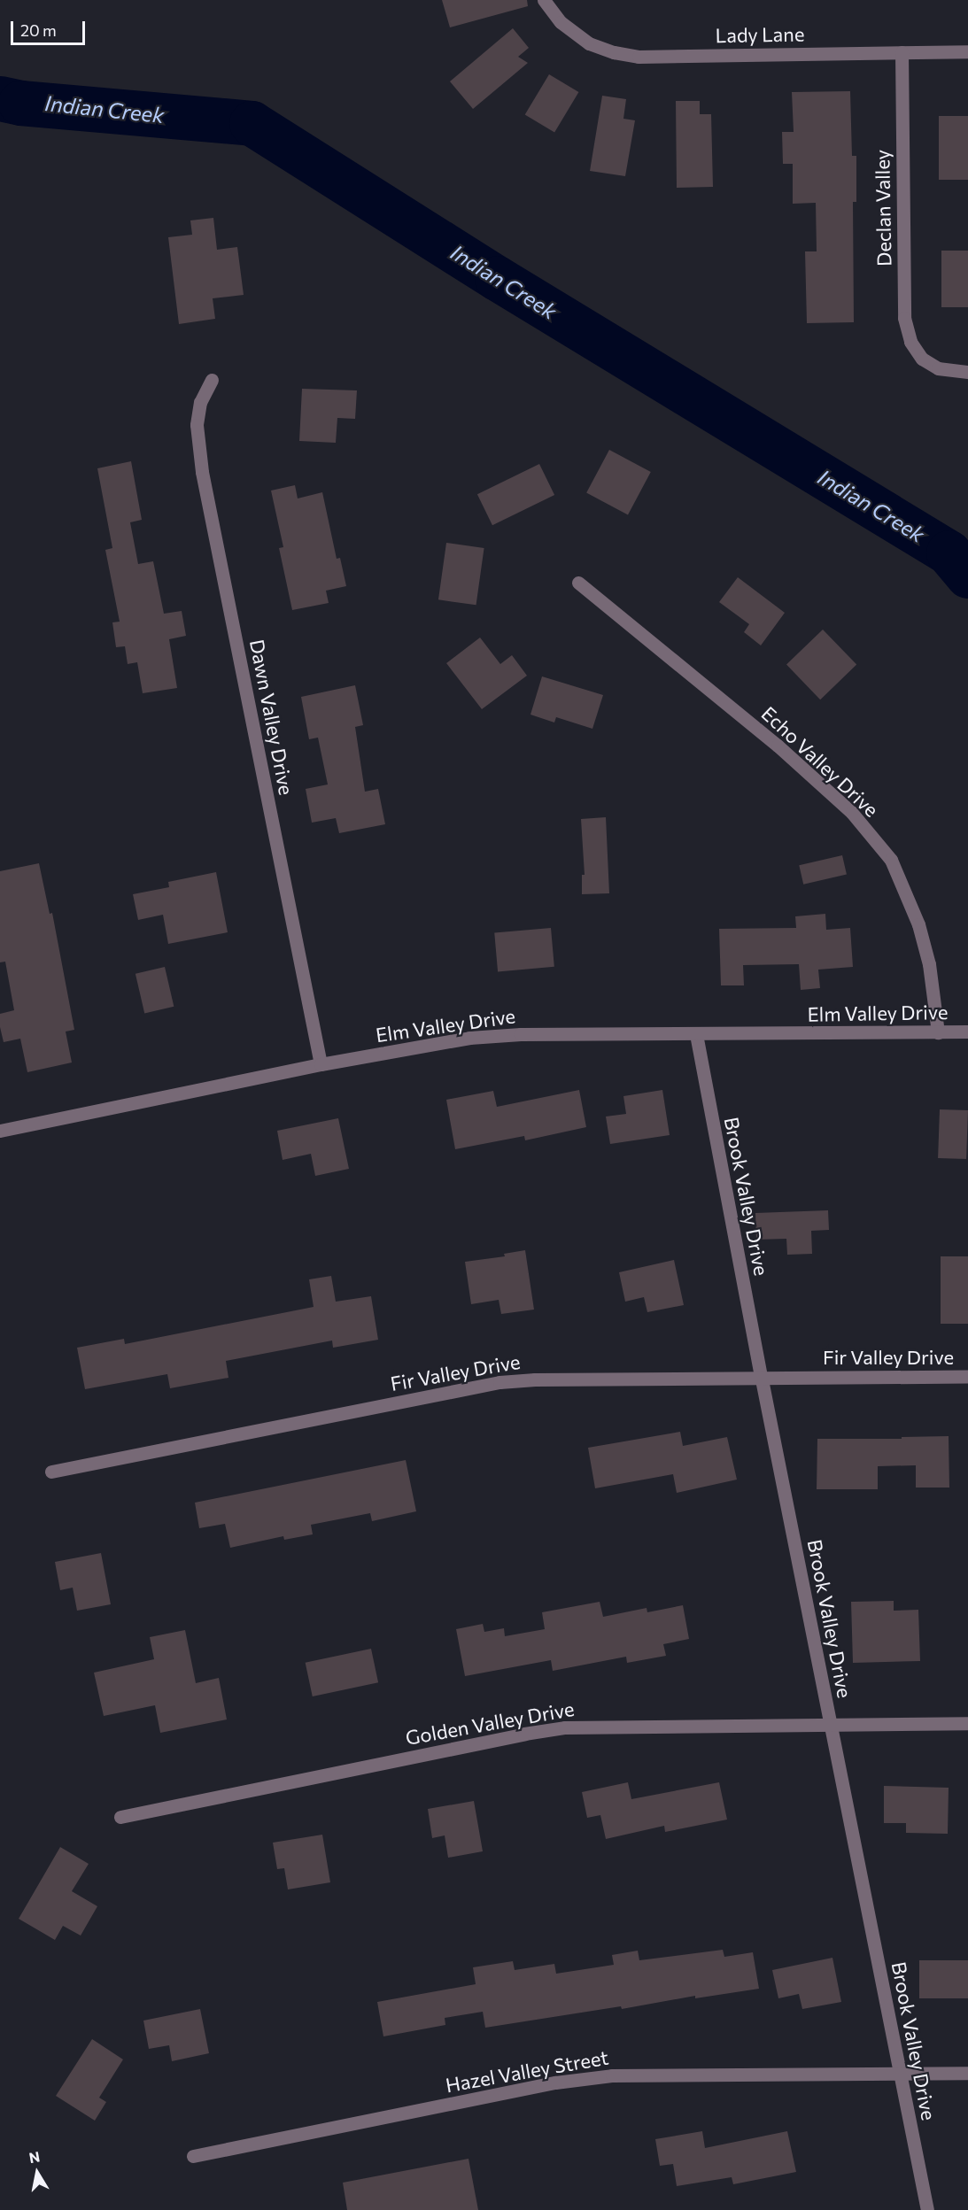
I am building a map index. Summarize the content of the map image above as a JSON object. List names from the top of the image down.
{
  "streets": {
    "street": [
      "Lady Lane",
      "Declan Valley",
      "Dawn Valley Drive",
      "Echo Valley Drive",
      "Elm Valley Drive",
      "Brook Valley Drive",
      "Fir Valley Drive",
      "Golden Valley Drive",
      "Hazel Valley Street"
    ]
  },
  "crossings": [
    ["Lady Lane", "Declan Valley"],
    ["Dawn Valley Drive", "Elm Valley Drive"],
    ["Echo Valley Drive", "Elm Valley Drive"],
    ["Elm Valley Drive", "Brook Valley Drive"],
    ["Brook Valley Drive", "Fir Valley Drive"],
    ["Brook Valley Drive", "Golden Valley Drive"],
    ["Brook Valley Drive", "Hazel Valley Street"]
  ],
  "water": ["Indian Creek"],
  "scale_bar": "20 m",
  "north": "top"
}
